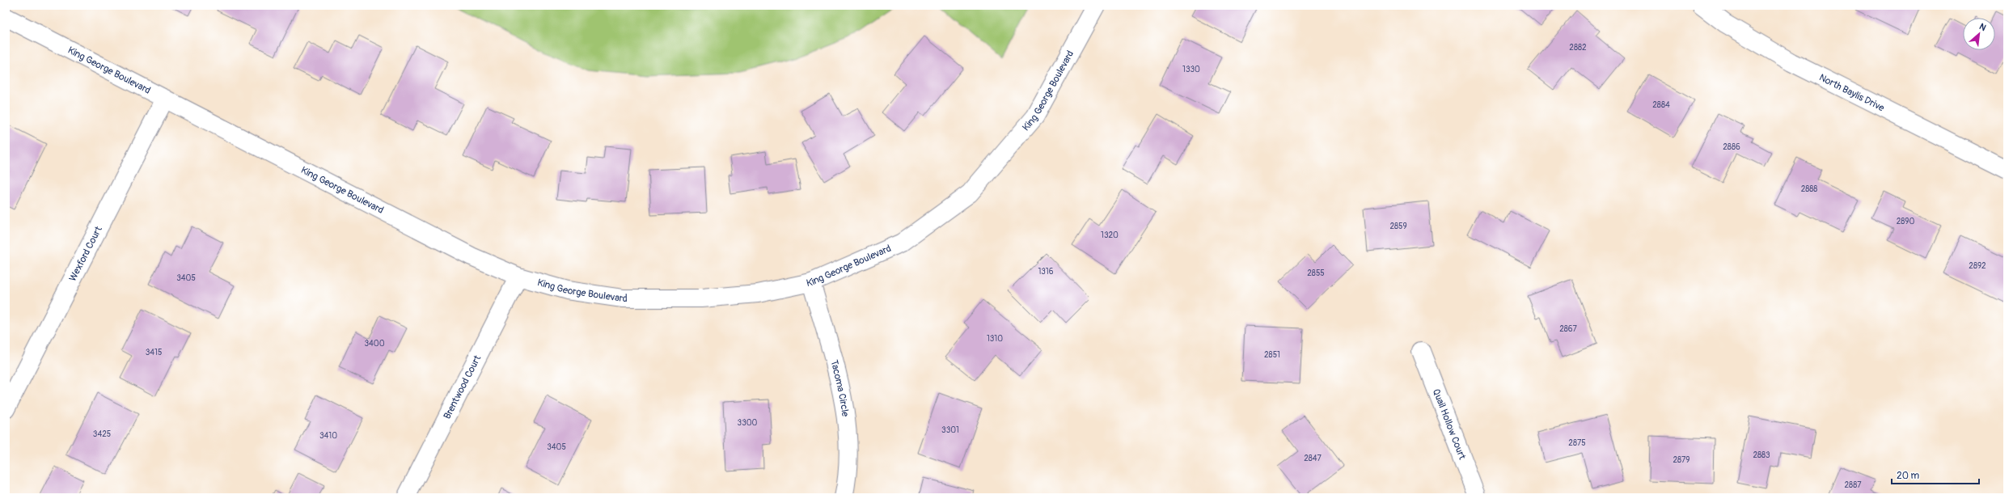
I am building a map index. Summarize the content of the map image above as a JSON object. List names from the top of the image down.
{
  "streets": {
    "street": [
      "King George Boulevard",
      "North Baylis Drive",
      "Wexford Court",
      "Brentwood Court",
      "Tacoma Circle",
      "Quail Hollow Court"
    ]
  },
  "crossings": [
    ["King George Boulevard", "Wexford Court"],
    ["King George Boulevard", "Brentwood Court"],
    ["King George Boulevard", "Tacoma Circle"]
  ],
  "house_numbers": [
    "2882",
    "1330",
    "2884",
    "2886",
    "2888",
    "2890",
    "2859",
    "1320",
    "2892",
    "1316",
    "2855",
    "3405",
    "2867",
    "1310",
    "3400",
    "3415",
    "2851",
    "3300",
    "3301",
    "3425",
    "3410",
    "2875",
    "3405",
    "2883",
    "2847",
    "2879",
    "2887"
  ],
  "scale_bar": "20 m",
  "north": "top right"
}
